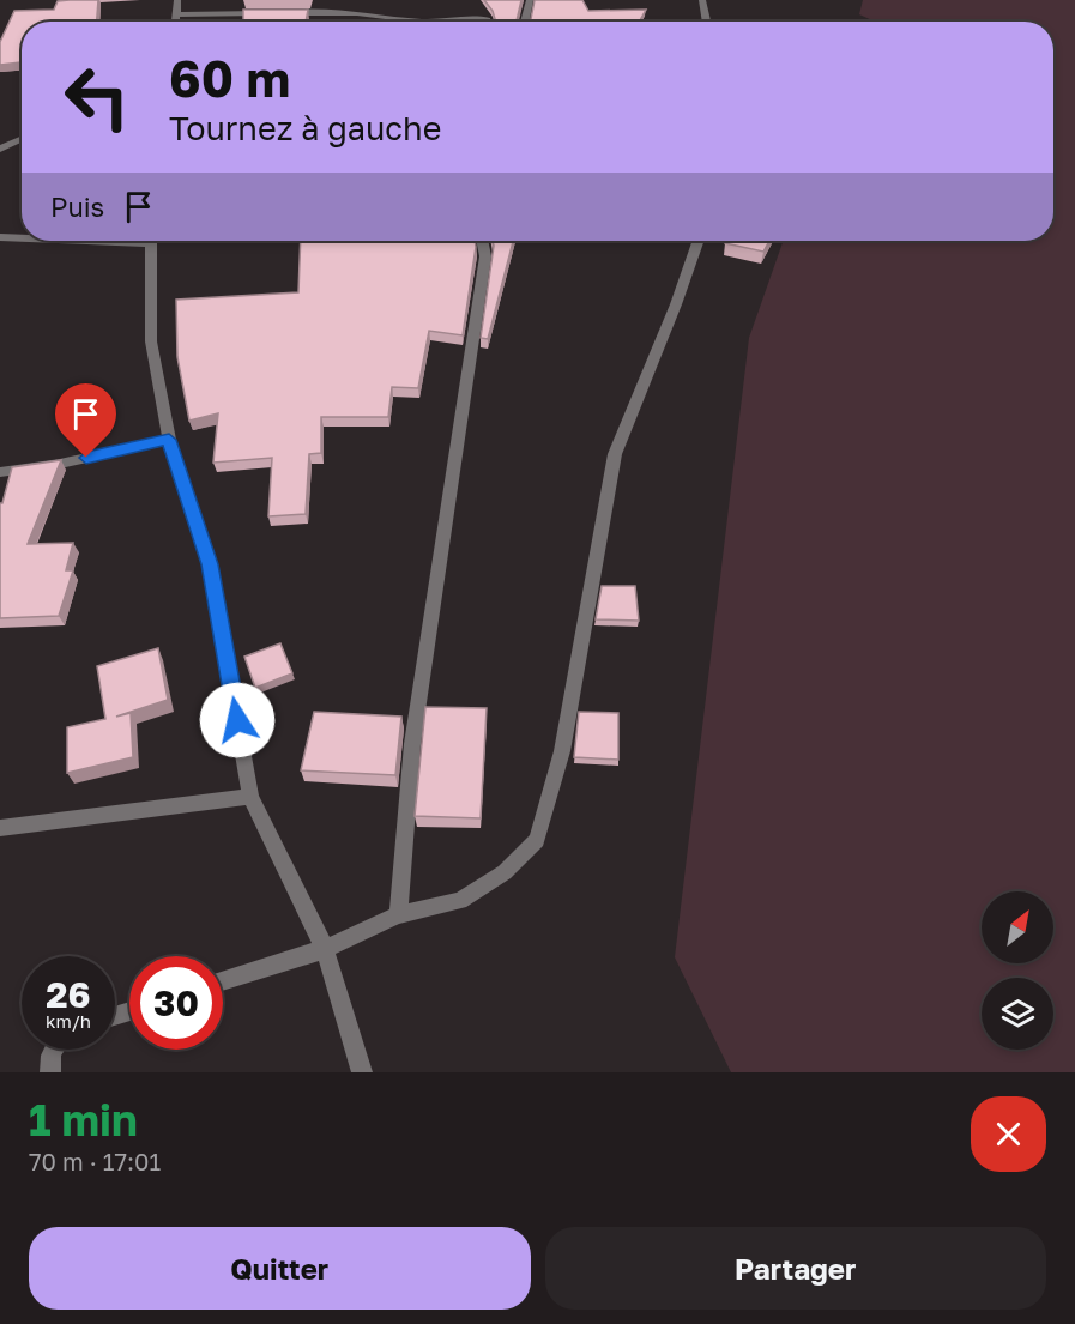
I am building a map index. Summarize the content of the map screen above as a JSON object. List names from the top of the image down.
{
  "north": "top right",
  "page": {
    "turn": ["60 m", "Tournez à gauche"],
    "then": "Puis",
    "speed": "26 km/h",
    "limit": "30",
    "heading": ["1 min", "70 m · 17:01"],
    "buttons": ["Quitter", "Partager"]
  }
}
